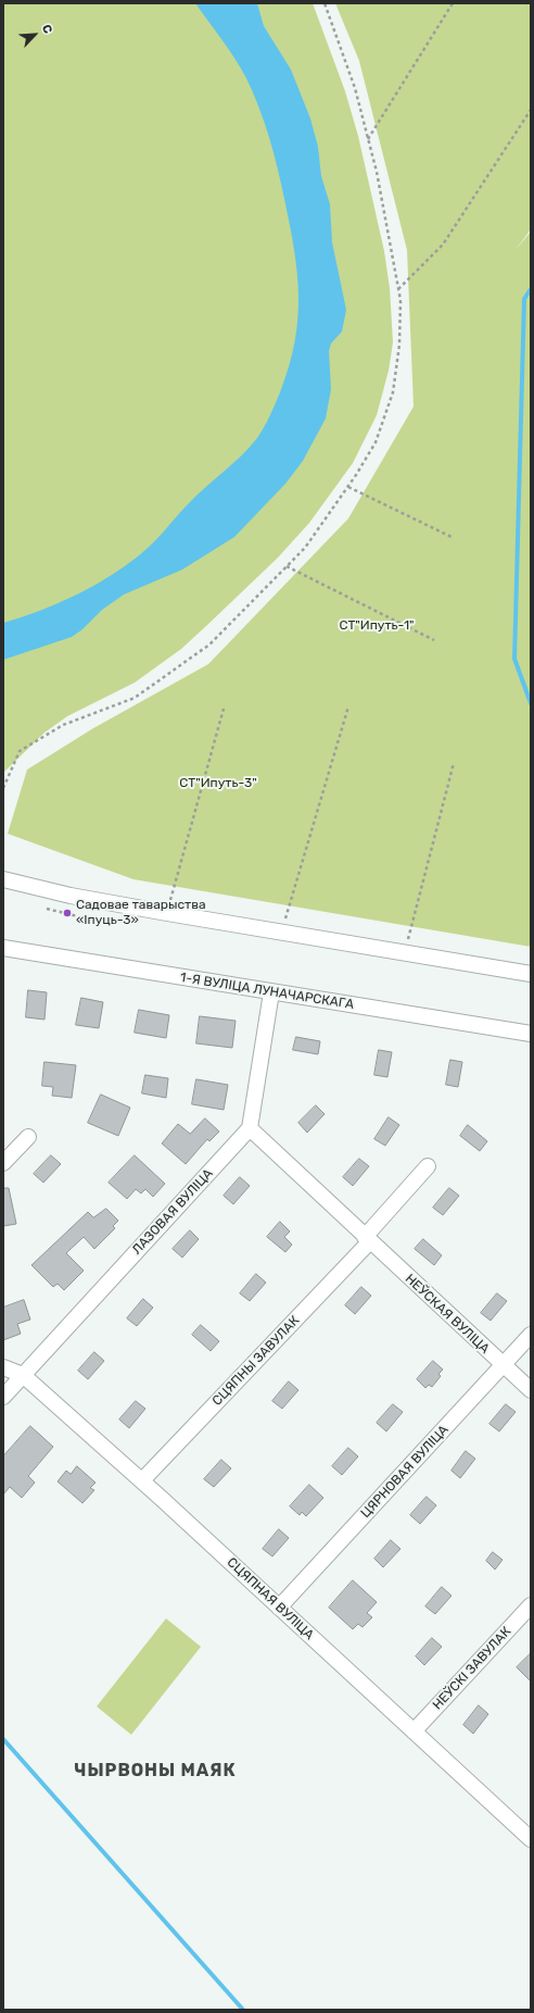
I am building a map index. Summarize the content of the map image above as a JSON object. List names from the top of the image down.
{
  "streets": {
    "street": [
      "1-Я ВУЛІЦА ЛУНАЧАРСКАГА",
      "ЛАЗОВАЯ ВУЛІЦА",
      "НЕЎСКАЯ ВУЛІЦА",
      "СЦЯПНЫ ЗАВУЛАК",
      "ЦЯРНОВАЯ ВУЛІЦА",
      "СЦЯПНАЯ ВУЛІЦА",
      "НЕЎСКІ ЗАВУЛАК"
    ]
  },
  "crossings": [
    ["ЛАЗОВАЯ ВУЛІЦА", "НЕЎСКАЯ ВУЛІЦА"],
    ["ЛАЗОВАЯ ВУЛІЦА", "СЦЯПНАЯ ВУЛІЦА"],
    ["НЕЎСКАЯ ВУЛІЦА", "СЦЯПНЫ ЗАВУЛАК"],
    ["НЕЎСКАЯ ВУЛІЦА", "ЦЯРНОВАЯ ВУЛІЦА"],
    ["СЦЯПНЫ ЗАВУЛАК", "СЦЯПНАЯ ВУЛІЦА"],
    ["ЦЯРНОВАЯ ВУЛІЦА", "СЦЯПНАЯ ВУЛІЦА"],
    ["СЦЯПНАЯ ВУЛІЦА", "НЕЎСКІ ЗАВУЛАК"]
  ],
  "districts": ["ЧЫРВОНЫ МАЯК"],
  "parks": ["СТ\"Ипуть-1\"", "СТ\"Ипуть-3\""],
  "places": ["Садовае таварыства «Іпуць-3»"],
  "north": "top right"
}
